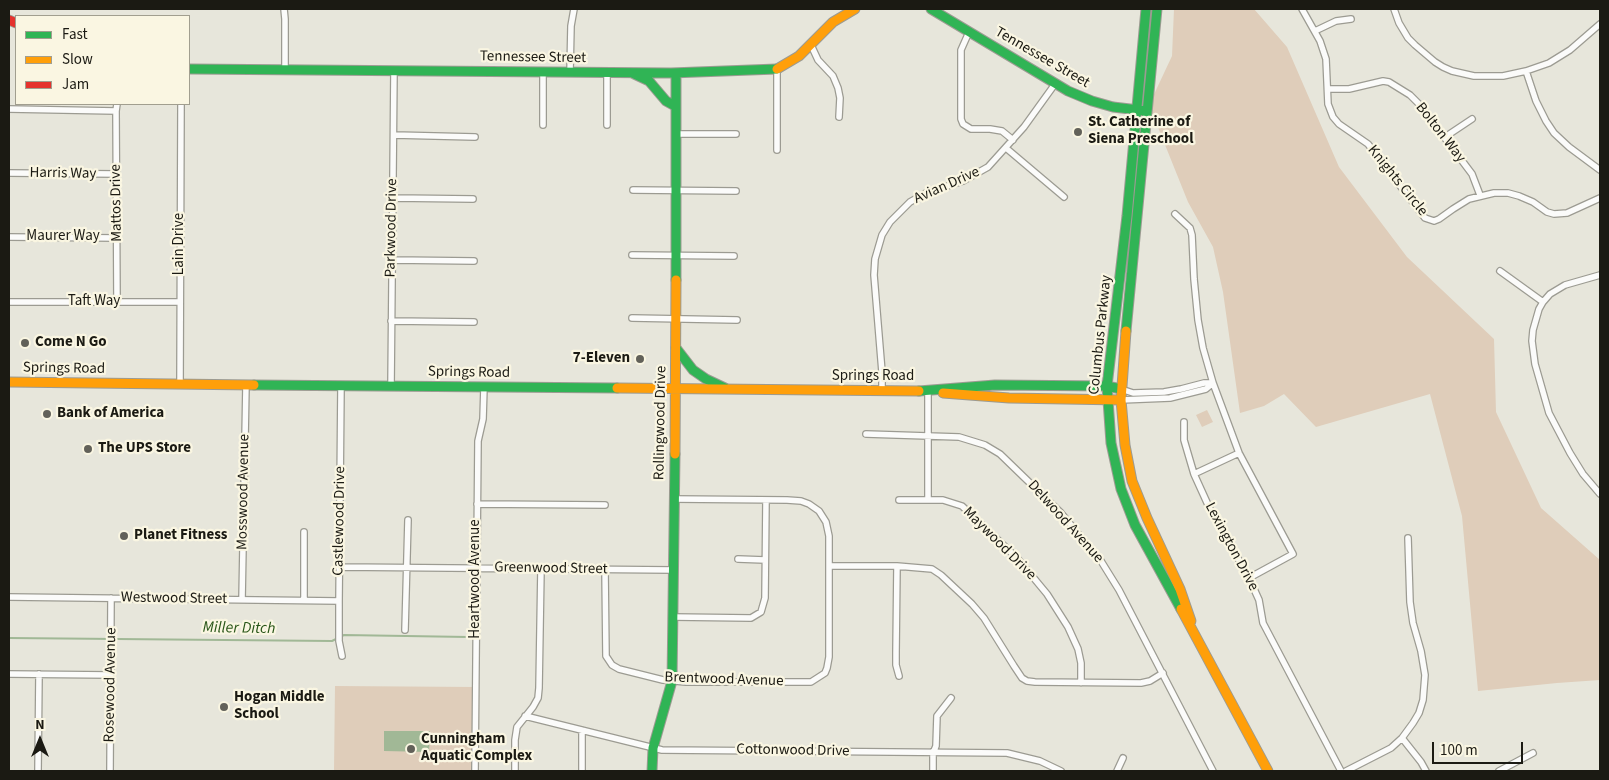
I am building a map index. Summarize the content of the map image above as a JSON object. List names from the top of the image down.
{
  "streets": {
    "main road": [
      "Tennessee Street",
      "Columbus Parkway",
      "Springs Road",
      "Rollingwood Drive"
    ],
    "street": [
      "Bolton Way",
      "Harris Way",
      "Knights Circle",
      "Avian Drive",
      "Mattos Drive",
      "Parkwood Drive",
      "Maurer Way",
      "Lain Drive",
      "Taft Way",
      "Mosswood Avenue",
      "Castlewood Drive",
      "Delwood Avenue",
      "Maywood Drive",
      "Lexington Drive",
      "Greenwood Street",
      "Heartwood Avenue",
      "Westwood Street",
      "Brentwood Avenue",
      "Rosewood Avenue",
      "Cottonwood Drive"
    ]
  },
  "crossings": [
    ["Tennessee Street", "Avian Drive"],
    ["Tennessee Street", "Parkwood Drive"],
    ["Tennessee Street", "Columbus Parkway"],
    ["Tennessee Street", "Rollingwood Drive"],
    ["Bolton Way", "Knights Circle"],
    ["Harris Way", "Mattos Drive"],
    ["Avian Drive", "Springs Road"],
    ["Mattos Drive", "Maurer Way"],
    ["Mattos Drive", "Taft Way"],
    ["Parkwood Drive", "Springs Road"],
    ["Lain Drive", "Taft Way"],
    ["Lain Drive", "Springs Road"],
    ["Columbus Parkway", "Springs Road"],
    ["Springs Road", "Rollingwood Drive"],
    ["Springs Road", "Mosswood Avenue"],
    ["Springs Road", "Castlewood Drive"],
    ["Springs Road", "Heartwood Avenue"],
    ["Rollingwood Drive", "Greenwood Street"],
    ["Rollingwood Drive", "Brentwood Avenue"],
    ["Rollingwood Drive", "Cottonwood Drive"],
    ["Mosswood Avenue", "Westwood Street"],
    ["Castlewood Drive", "Greenwood Street"],
    ["Castlewood Drive", "Westwood Street"],
    ["Greenwood Street", "Heartwood Avenue"],
    ["Greenwood Street", "Brentwood Avenue"],
    ["Westwood Street", "Rosewood Avenue"]
  ],
  "water": ["Miller Ditch"],
  "places": [
    "St. Catherine of Siena Preschool",
    "Come N Go",
    "7-Eleven",
    "Bank of America",
    "The UPS Store",
    "Planet Fitness",
    "Hogan Middle School",
    "Cunningham Aquatic Complex"
  ],
  "legend": ["Fast", "Slow", "Jam"],
  "scale_bar": "100 m",
  "north": "top"
}
